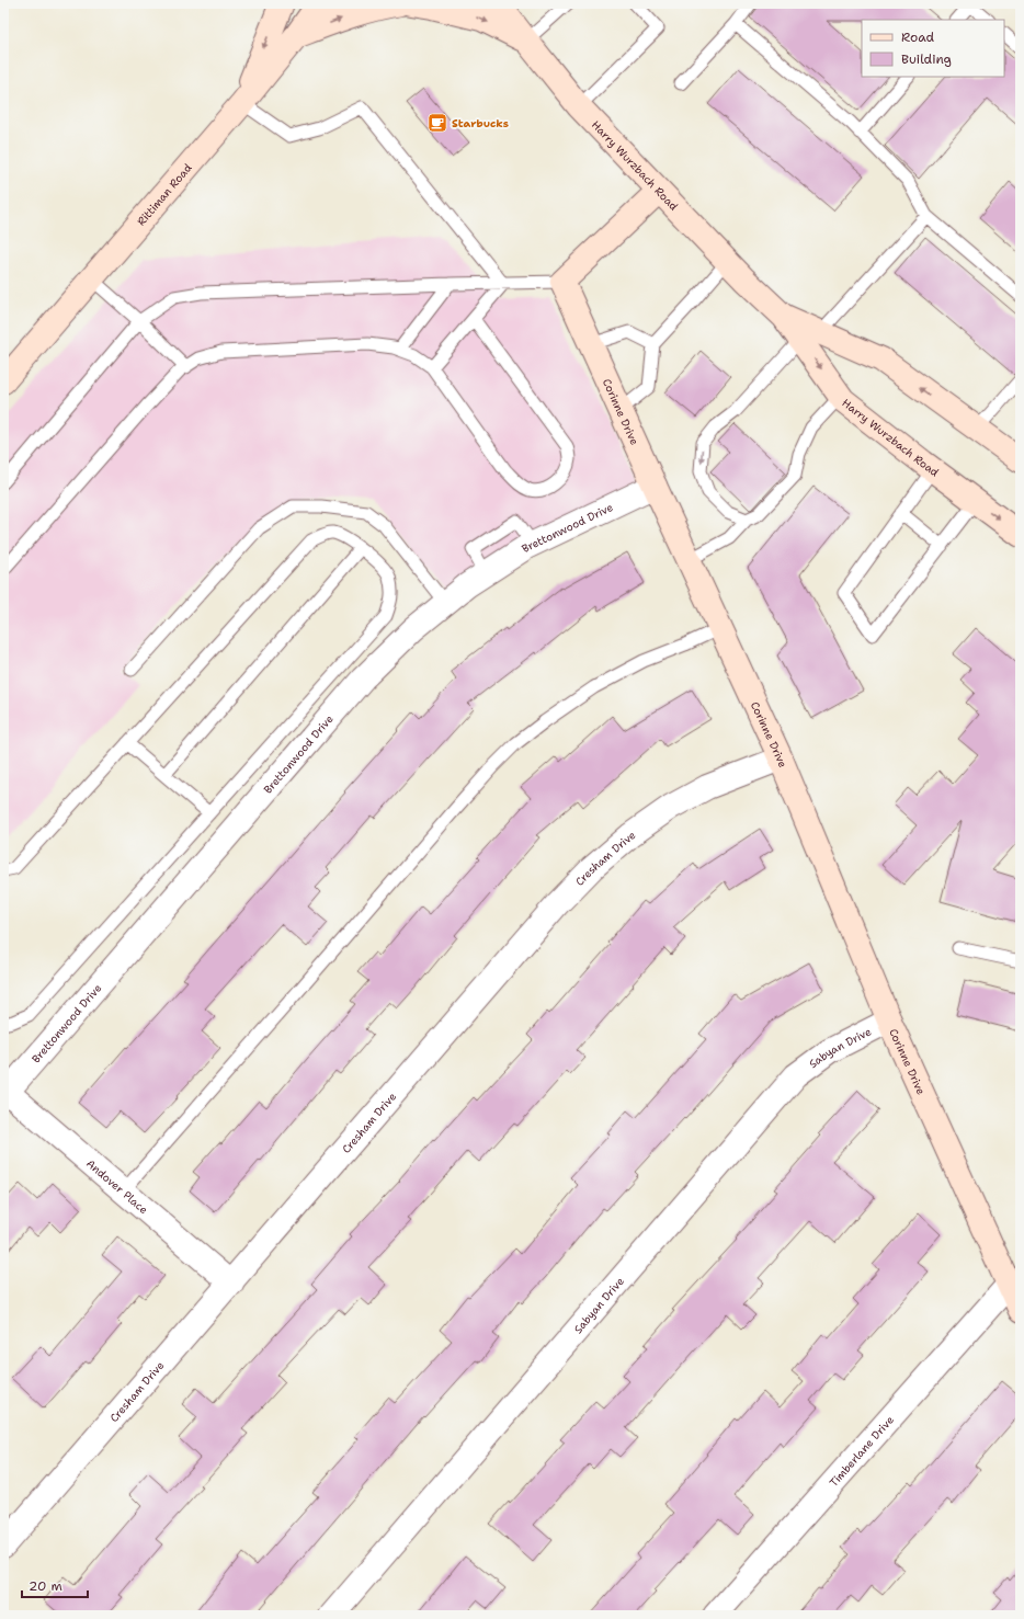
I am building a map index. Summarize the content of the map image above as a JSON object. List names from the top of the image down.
{
  "streets": {
    "main road": ["Harry Wurzbach Road", "Rittiman Road", "Corinne Drive"],
    "street": [
      "Brettonwood Drive",
      "Cresham Drive",
      "Sabyan Drive",
      "Andover Place",
      "Timberlane Drive"
    ]
  },
  "crossings": [
    ["Corinne Drive", "Brettonwood Drive"],
    ["Corinne Drive", "Cresham Drive"],
    ["Corinne Drive", "Sabyan Drive"],
    ["Corinne Drive", "Timberlane Drive"],
    ["Brettonwood Drive", "Andover Place"],
    ["Cresham Drive", "Andover Place"]
  ],
  "places": {
    "cafe": ["Starbucks"]
  },
  "legend": ["Road", "Building"],
  "scale_bar": "20 m"
}
